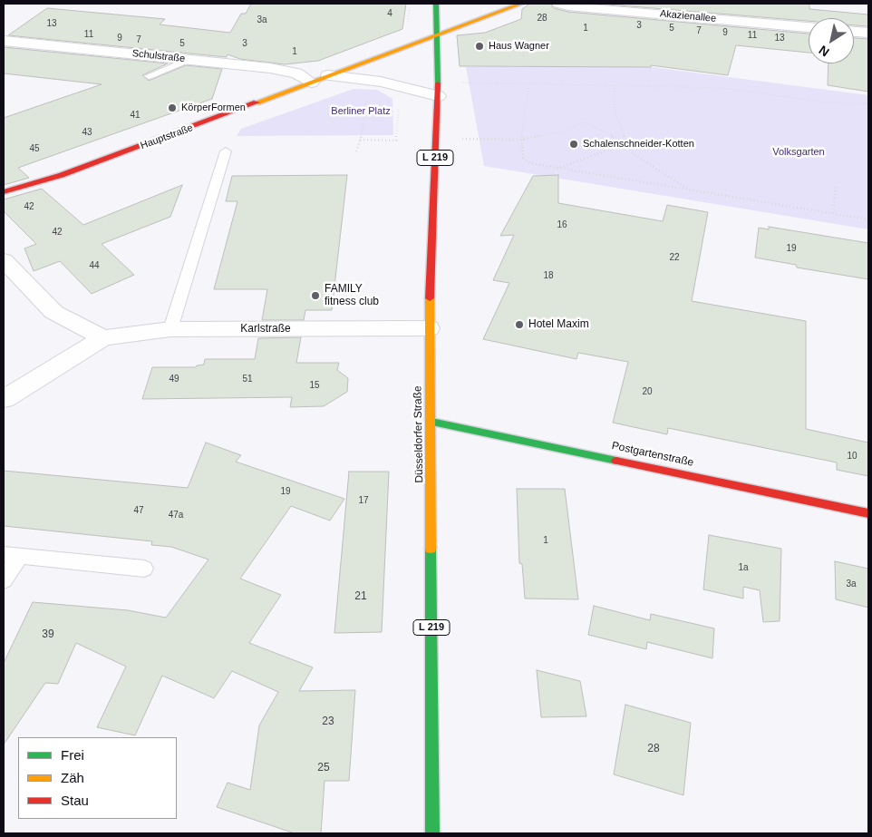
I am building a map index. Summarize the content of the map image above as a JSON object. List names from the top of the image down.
{
  "streets": {
    "main road": [
      "Hauptstraße",
      "L 219",
      "Düsseldorfer Straße",
      "Postgartenstraße"
    ],
    "street": ["Akazienallee", "Schulstraße", "Karlstraße"]
  },
  "crossings": [
    ["Schulstraße", "Hauptstraße"],
    ["Hauptstraße", "L 219"],
    ["Hauptstraße", "Düsseldorfer Straße"],
    ["L 219", "Düsseldorfer Straße"],
    ["Karlstraße", "Düsseldorfer Straße"],
    ["Düsseldorfer Straße", "Postgartenstraße"]
  ],
  "parks": ["Berliner Platz", "Volksgarten"],
  "places": [
    "Haus Wagner",
    "KörperFormen",
    "Schalenschneider-Kotten",
    "FAMILY fitness club",
    "Hotel Maxim"
  ],
  "house_numbers": [
    "4",
    "28",
    "3a",
    "13",
    "3",
    "1",
    "5",
    "7",
    "9",
    "11",
    "11",
    "9",
    "13",
    "7",
    "5",
    "3",
    "1",
    "41",
    "43",
    "45",
    "42",
    "16",
    "42",
    "19",
    "22",
    "44",
    "18",
    "49",
    "51",
    "15",
    "20",
    "10",
    "19",
    "17",
    "47",
    "47a",
    "1",
    "1a",
    "3a",
    "21",
    "39",
    "23",
    "28",
    "25"
  ],
  "legend": ["Frei", "Zäh", "Stau"],
  "north": "bottom left"
}
